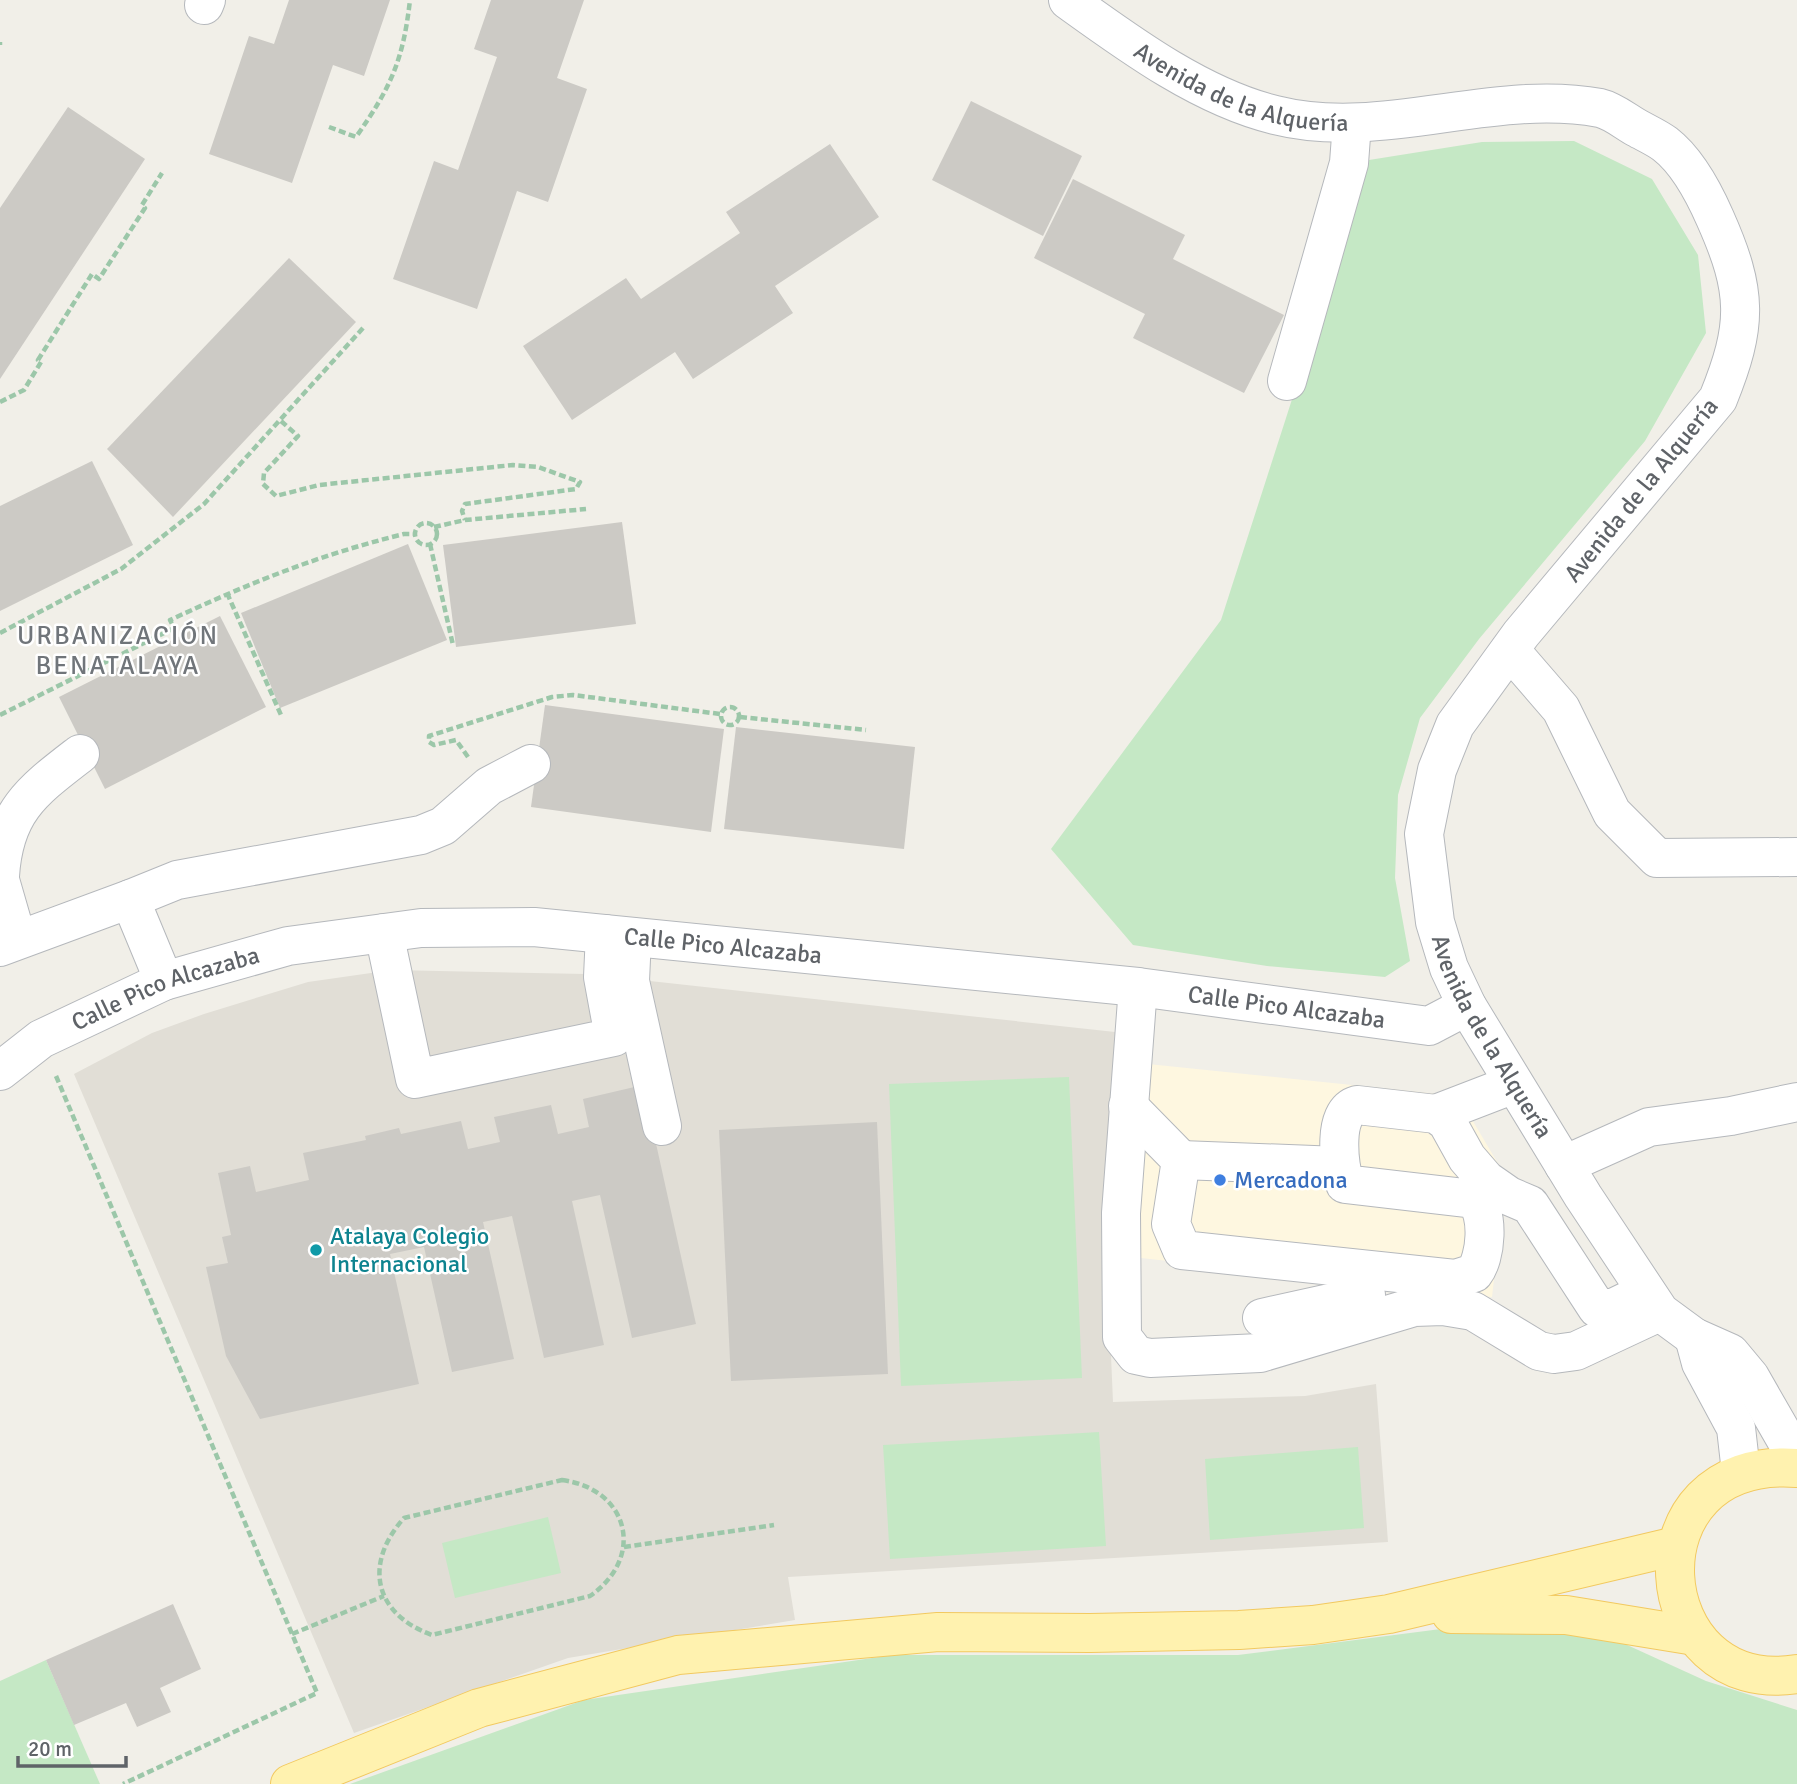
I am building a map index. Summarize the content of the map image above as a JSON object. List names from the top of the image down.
{
  "streets": {
    "street": ["Avenida de la Alquería", "Calle Pico Alcazaba"]
  },
  "crossings": [
    ["Avenida de la Alquería", "Calle Pico Alcazaba"]
  ],
  "districts": ["URBANIZACIÓN BENATALAYA"],
  "places": ["Mercadona", "Atalaya Colegio Internacional"],
  "scale_bar": "20 m"
}
